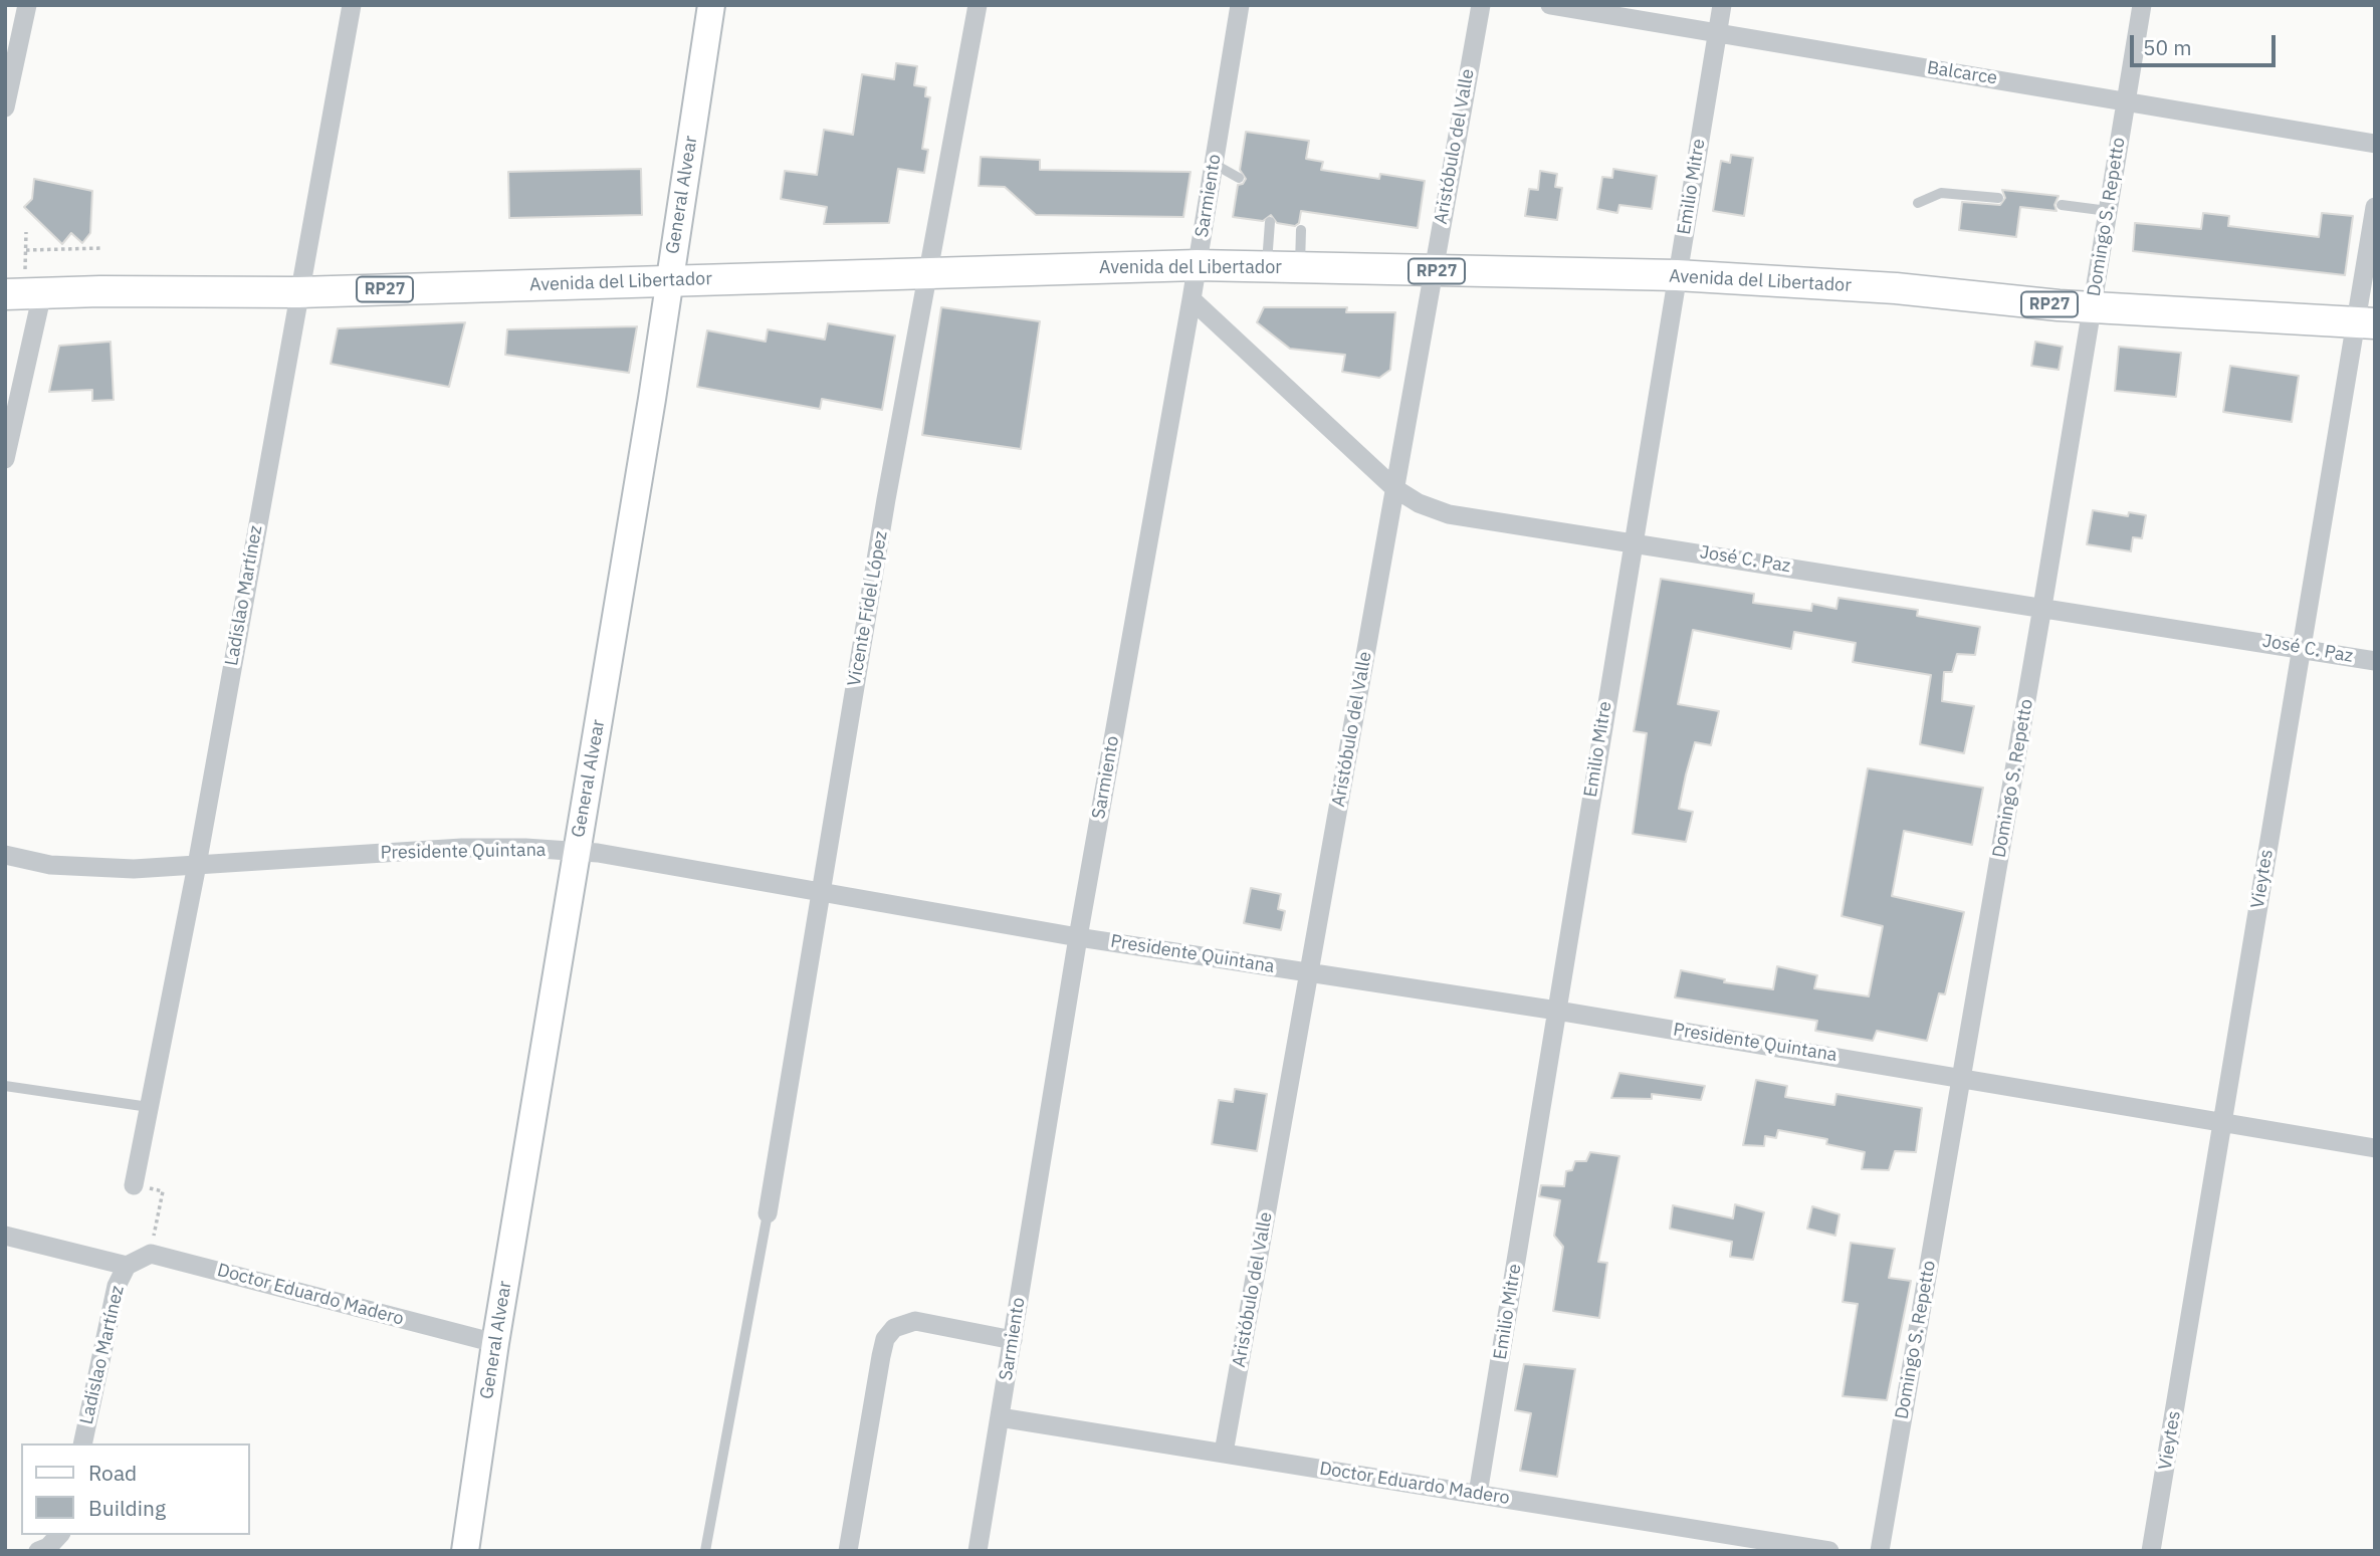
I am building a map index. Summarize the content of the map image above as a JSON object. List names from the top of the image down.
{
  "streets": {
    "main road": ["Avenida del Libertador", "RP27"],
    "street": [
      "Balcarce",
      "Aristóbulo del Valle",
      "Emilio Mitre",
      "General Alvear",
      "Sarmiento",
      "Domingo S. Repetto",
      "José C. Paz",
      "Ladislao Martínez",
      "Vicente Fidel López",
      "Presidente Quintana",
      "Vieytes",
      "Doctor Eduardo Madero"
    ]
  },
  "crossings": [
    ["Balcarce", "Emilio Mitre"],
    ["Balcarce", "Domingo S. Repetto"],
    ["Aristóbulo del Valle", "Avenida del Libertador"],
    ["Aristóbulo del Valle", "José C. Paz"],
    ["Aristóbulo del Valle", "Presidente Quintana"],
    ["Aristóbulo del Valle", "Doctor Eduardo Madero"],
    ["Emilio Mitre", "Avenida del Libertador"],
    ["Emilio Mitre", "José C. Paz"],
    ["Emilio Mitre", "Presidente Quintana"],
    ["Emilio Mitre", "Doctor Eduardo Madero"],
    ["General Alvear", "Avenida del Libertador"],
    ["General Alvear", "Presidente Quintana"],
    ["General Alvear", "Doctor Eduardo Madero"],
    ["Sarmiento", "Avenida del Libertador"],
    ["Sarmiento", "José C. Paz"],
    ["Sarmiento", "Presidente Quintana"],
    ["Sarmiento", "Doctor Eduardo Madero"],
    ["Domingo S. Repetto", "Avenida del Libertador"],
    ["Domingo S. Repetto", "José C. Paz"],
    ["Domingo S. Repetto", "Presidente Quintana"],
    ["Avenida del Libertador", "Ladislao Martínez"],
    ["Avenida del Libertador", "Vicente Fidel López"],
    ["Avenida del Libertador", "Vieytes"],
    ["José C. Paz", "Vieytes"],
    ["Ladislao Martínez", "Presidente Quintana"],
    ["Vicente Fidel López", "Presidente Quintana"],
    ["Presidente Quintana", "Vieytes"]
  ],
  "legend": ["Road", "Building"],
  "scale_bar": "50 m"
}
